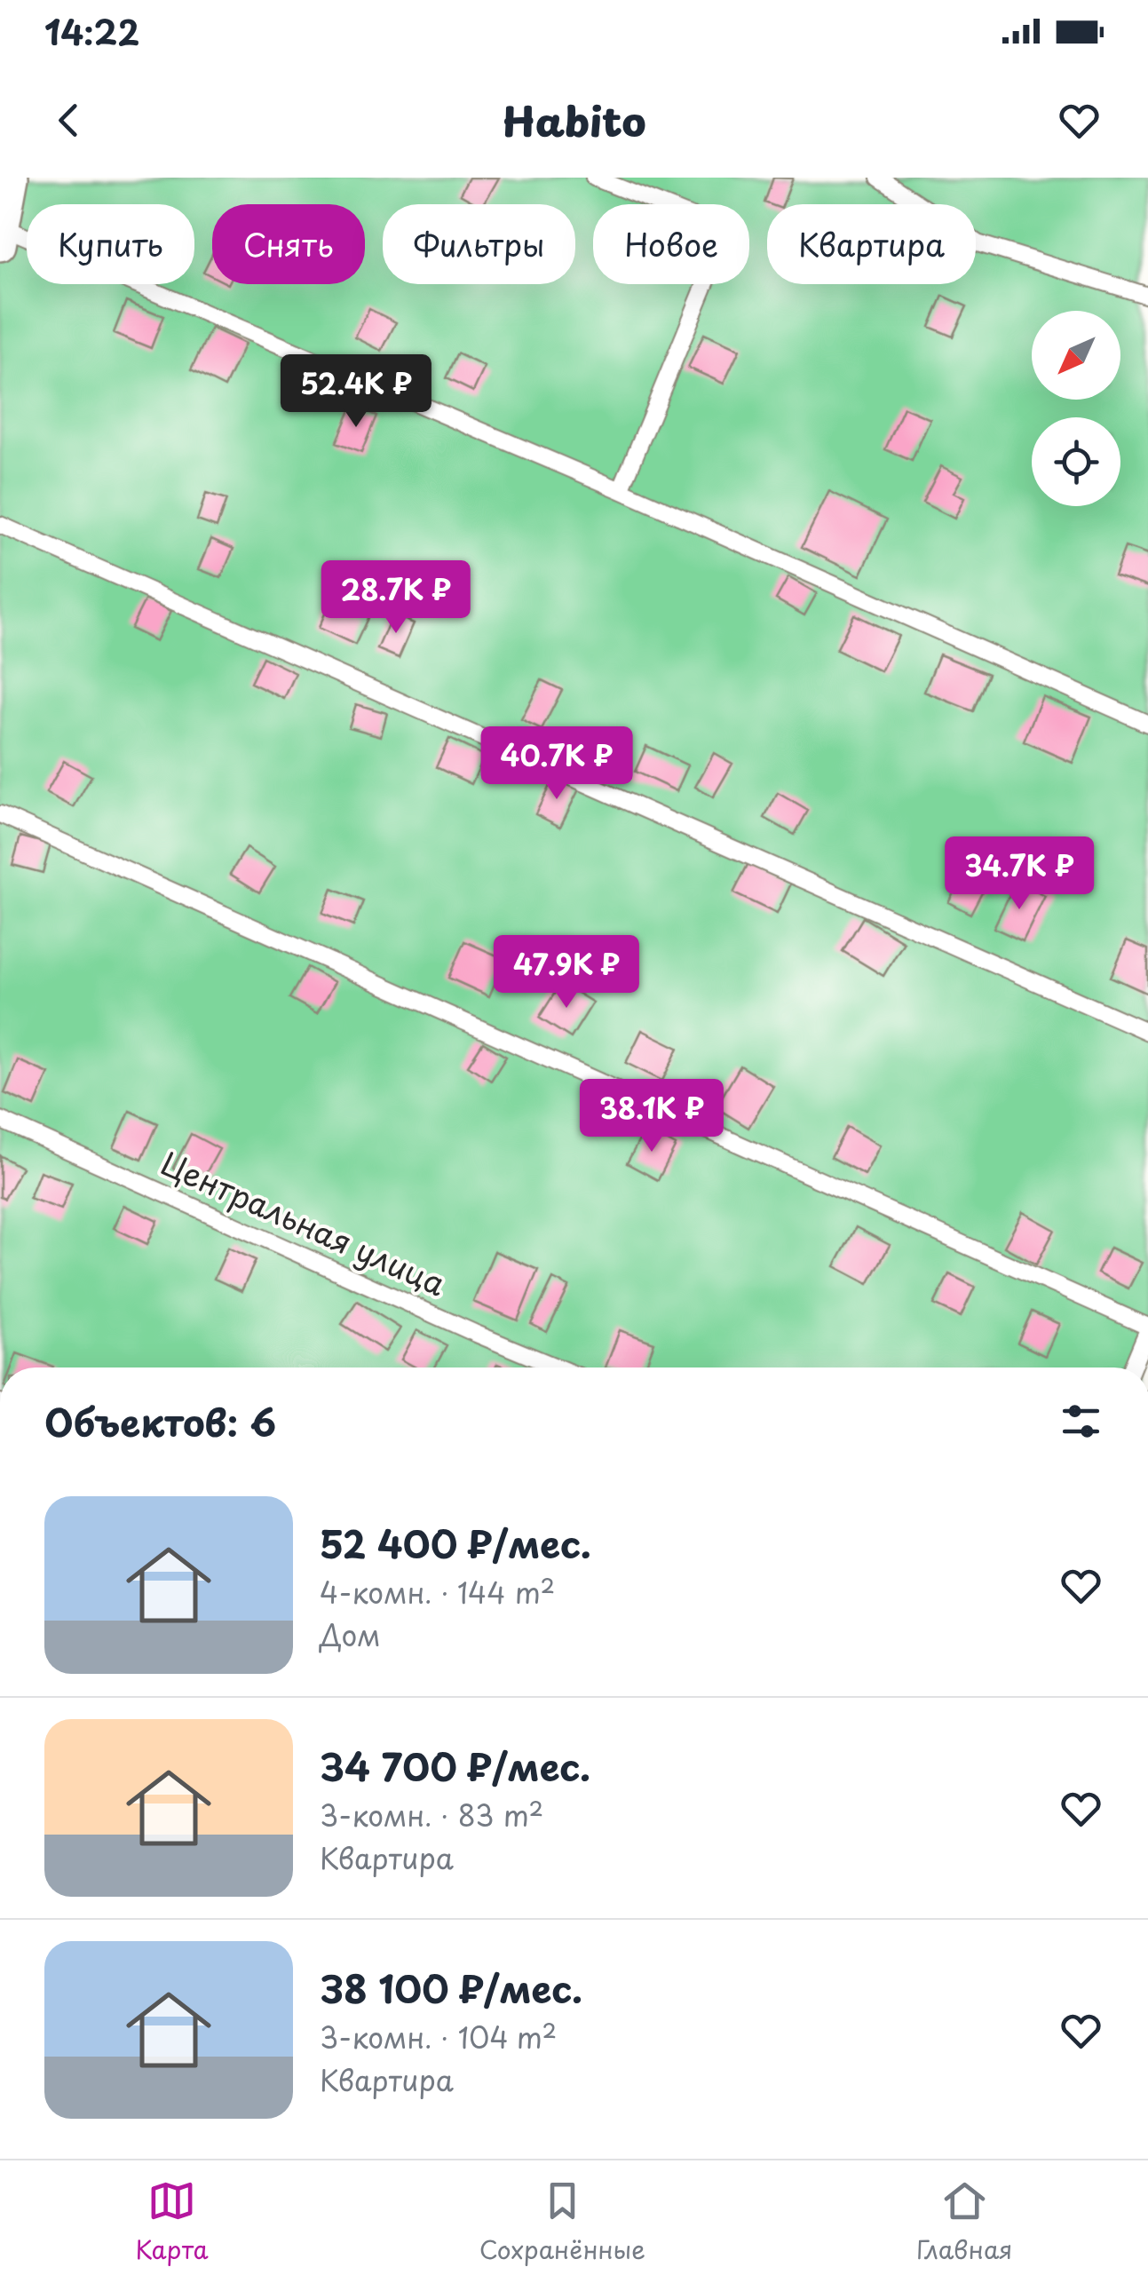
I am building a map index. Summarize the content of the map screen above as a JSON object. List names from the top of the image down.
{
  "streets": {
    "lane": ["Центральная улица"]
  },
  "north": "bottom left",
  "page": {
    "status": "14:22",
    "header": "Habito",
    "chip": [
      "Купить",
      "Снять",
      "Фильтры",
      "Новое",
      "Квартира"
    ],
    "price": [
      "52.4K ₽",
      "28.7K ₽",
      "40.7K ₽",
      "34.7K ₽",
      "47.9K ₽",
      "38.1K ₽"
    ],
    "heading": "Объектов: 6",
    "list": [
      {
        "name": "52 400 ₽/мес.",
        "note": "4-комн. · 144 m² · Дом"
      },
      {
        "name": "34 700 ₽/мес.",
        "note": "3-комн. · 83 m² · Квартира"
      },
      {
        "name": "38 100 ₽/мес.",
        "note": "3-комн. · 104 m² · Квартира"
      }
    ],
    "tabs": ["Карта", "Сохранённые", "Главная"]
  }
}
